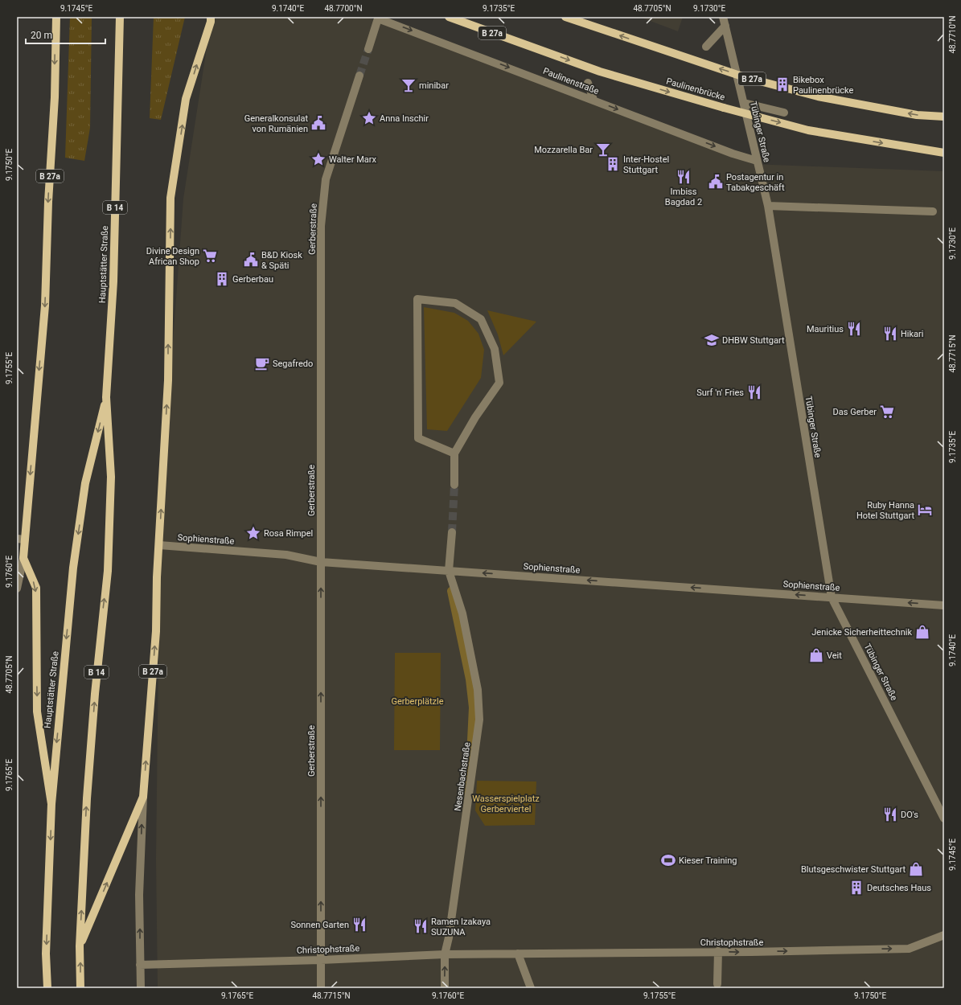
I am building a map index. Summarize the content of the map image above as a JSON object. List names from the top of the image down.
{
  "streets": {
    "main road": [
      "B 27a",
      "Paulinenbrücke",
      "B 14",
      "Hauptstätter Straße"
    ],
    "street": [
      "Paulinenstraße",
      "Tübinger Straße",
      "Gerberstraße",
      "Sophienstraße",
      "Nesenbachstraße",
      "Christophstraße"
    ]
  },
  "crossings": [
    ["B 27a", "Hauptstätter Straße"],
    ["B 27a", "Sophienstraße"],
    ["Paulinenstraße", "Tübinger Straße"],
    ["Tübinger Straße", "Sophienstraße"],
    ["Gerberstraße", "Sophienstraße"],
    ["Gerberstraße", "Christophstraße"],
    ["Sophienstraße", "Nesenbachstraße"],
    ["Nesenbachstraße", "Christophstraße"]
  ],
  "one_way": ["Paulinenstraße", "Gerberstraße", "Sophienstraße"],
  "parks": ["Gerberplätzle", "Wasserspielplatz Gerberviertel"],
  "places": {
    "building": [
      "Bikebox Paulinenbrücke",
      "Inter-Hostel Stuttgart",
      "Gerberbau",
      "Deutsches Haus"
    ],
    "bar": ["minibar", "Mozzarella Bar"],
    "place": ["Anna Inschir", "Walter Marx", "Rosa Rimpel"],
    "public building": ["Generalkonsulat von Rumänien", "Postagentur in Tabakgeschäft", "B&D Kiosk & Späti"],
    "restaurant": [
      "Imbiss Bagdad 2",
      "Mauritius",
      "Hikari",
      "Surf 'n' Fries",
      "DO's",
      "Sonnen Garten",
      "Ramen Izakaya SUZUNA"
    ],
    "supermarket": ["Divine Design African Shop", "Das Gerber"],
    "school or university": ["DHBW Stuttgart"],
    "cafe": ["Segafredo"],
    "hotel": ["Ruby Hanna Hotel Stuttgart"],
    "shop": ["Jenicke Sicherheittechnik", "Veit", "Blutsgeschwister Stuttgart"],
    "sports": ["Kieser Training"]
  },
  "scale_bar": "20 m",
  "coordinates": [
    "9.1745°E",
    "9.1740°E",
    "48.7700°N",
    "9.1735°E",
    "48.7705°N",
    "9.1730°E",
    "48.7710°N",
    "9.1750°E",
    "48.7715°N",
    "9.1755°E",
    "9.1760°E",
    "9.1765°E"
  ]
}
